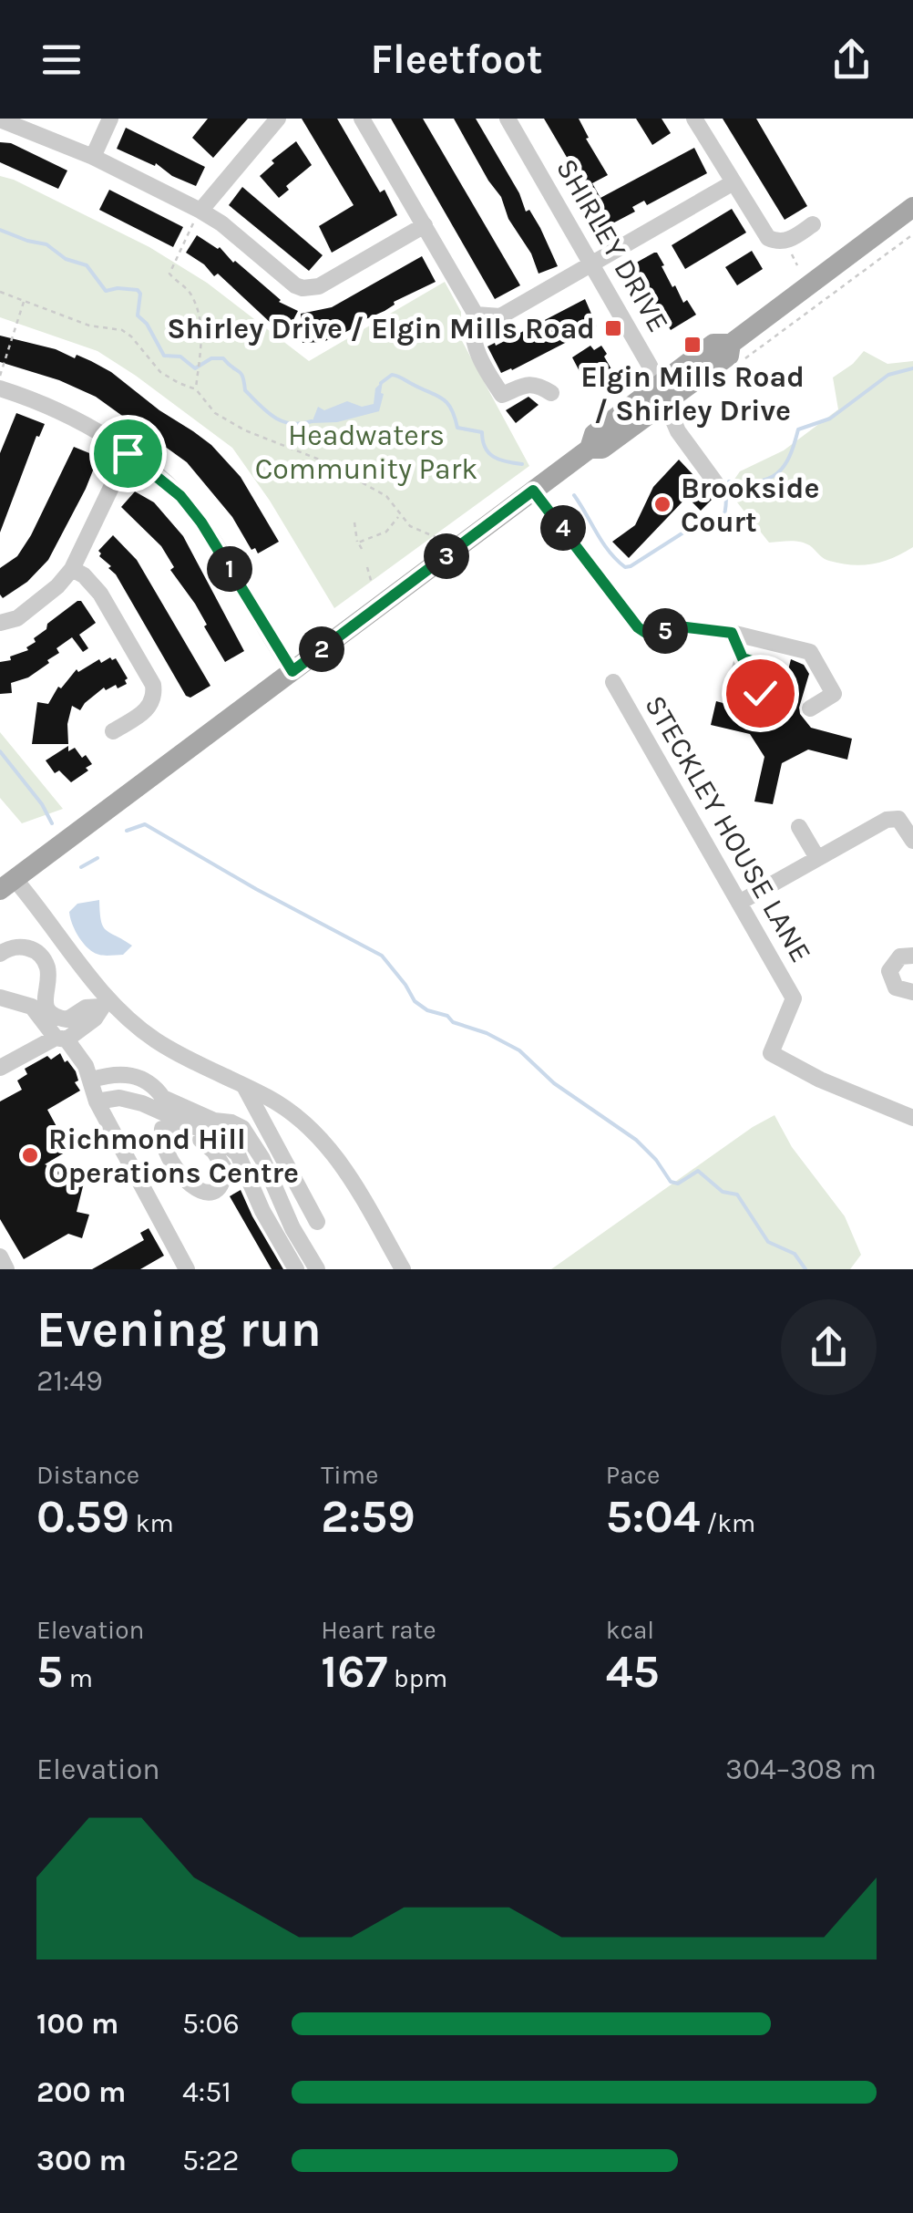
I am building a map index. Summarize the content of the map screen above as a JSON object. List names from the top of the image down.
{
  "streets": {
    "street": ["SHIRLEY DRIVE", "STECKLEY HOUSE LANE"]
  },
  "parks": ["Headwaters Community Park"],
  "places": {
    "transit": ["Shirley Drive / Elgin Mills Road", "Elgin Mills Road / Shirley Drive"],
    "other": ["Brookside Court", "Richmond Hill Operations Centre"]
  },
  "page": {
    "header": "Fleetfoot",
    "pins": [
      "4",
      "3",
      "1",
      "5",
      "2"
    ],
    "heading": ["Evening run", "21:49"],
    "stats": [
      ["Distance", "0.59 km"],
      ["Time", "2:59"],
      ["Pace", "5:04 /km"],
      ["Elevation", "5 m"],
      ["Heart rate", "167 bpm"],
      ["kcal", "45"]
    ],
    "chart": ["Elevation", "304–308 m"],
    "list": [
      {
        "name": "100 m",
        "note": "5:06"
      },
      {
        "name": "200 m",
        "note": "4:51"
      },
      {
        "name": "300 m",
        "note": "5:22"
      }
    ]
  }
}
